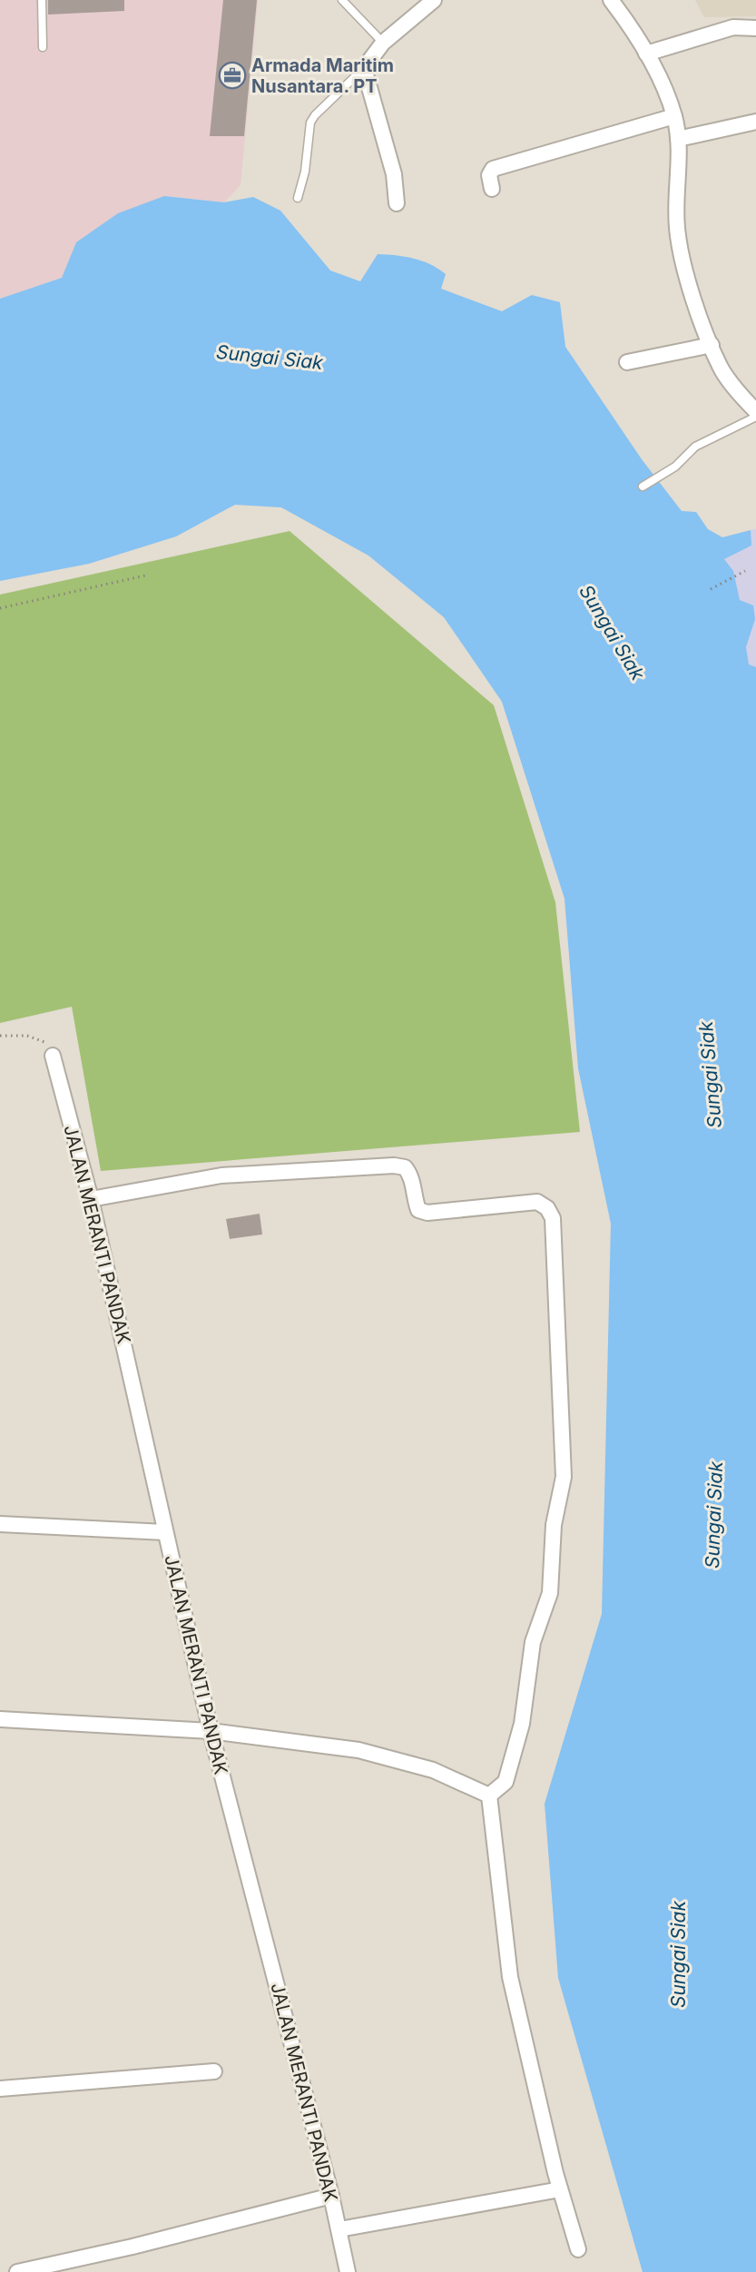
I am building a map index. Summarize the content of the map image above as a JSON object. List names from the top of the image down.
{
  "streets": {
    "street": ["JALAN MERANTI PANDAK"]
  },
  "water": ["Sungai Siak"],
  "places": {
    "office": ["Armada Maritim Nusantara. PT"]
  }
}
